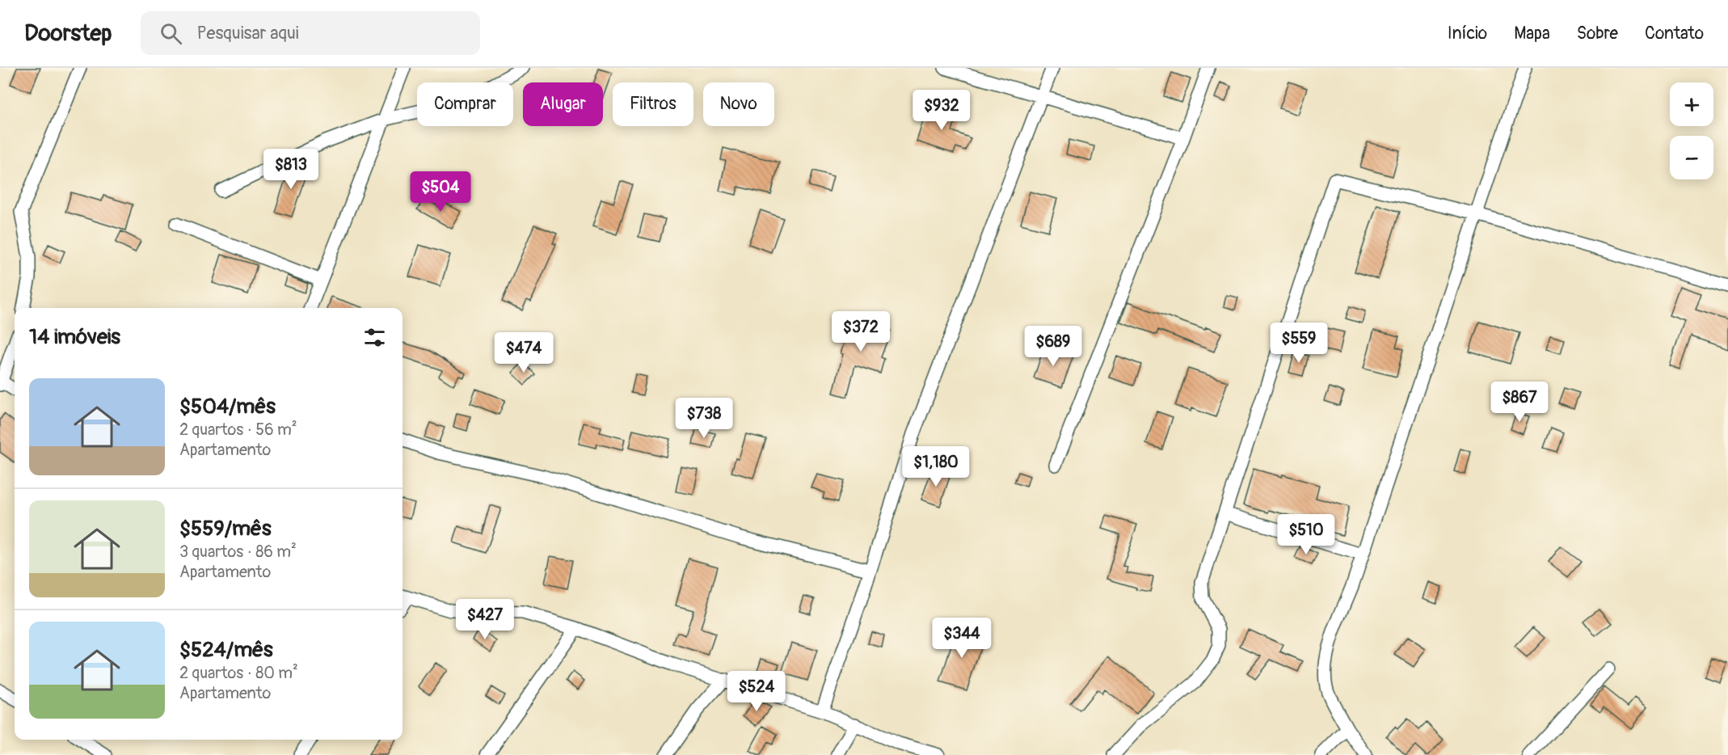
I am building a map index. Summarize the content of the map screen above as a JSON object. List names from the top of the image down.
{
  "page": {
    "header": "Doorstep",
    "search": "Pesquisar aqui",
    "nav": [
      "Início",
      "Mapa",
      "Sobre",
      "Contato"
    ],
    "map_buttons": ["+", "−"],
    "chip": [
      "Comprar",
      "Alugar",
      "Filtros",
      "Novo"
    ],
    "price": [
      "$932",
      "$813",
      "$504",
      "$372",
      "$559",
      "$689",
      "$474",
      "$867",
      "$738",
      "$1,180",
      "$510",
      "$427",
      "$344",
      "$524"
    ],
    "heading": "14 imóveis",
    "list": [
      {
        "name": "$504/mês",
        "note": "2 quartos · 56 m² · Apartamento"
      },
      {
        "name": "$559/mês",
        "note": "3 quartos · 86 m² · Apartamento"
      },
      {
        "name": "$524/mês",
        "note": "2 quartos · 80 m² · Apartamento"
      }
    ]
  }
}
